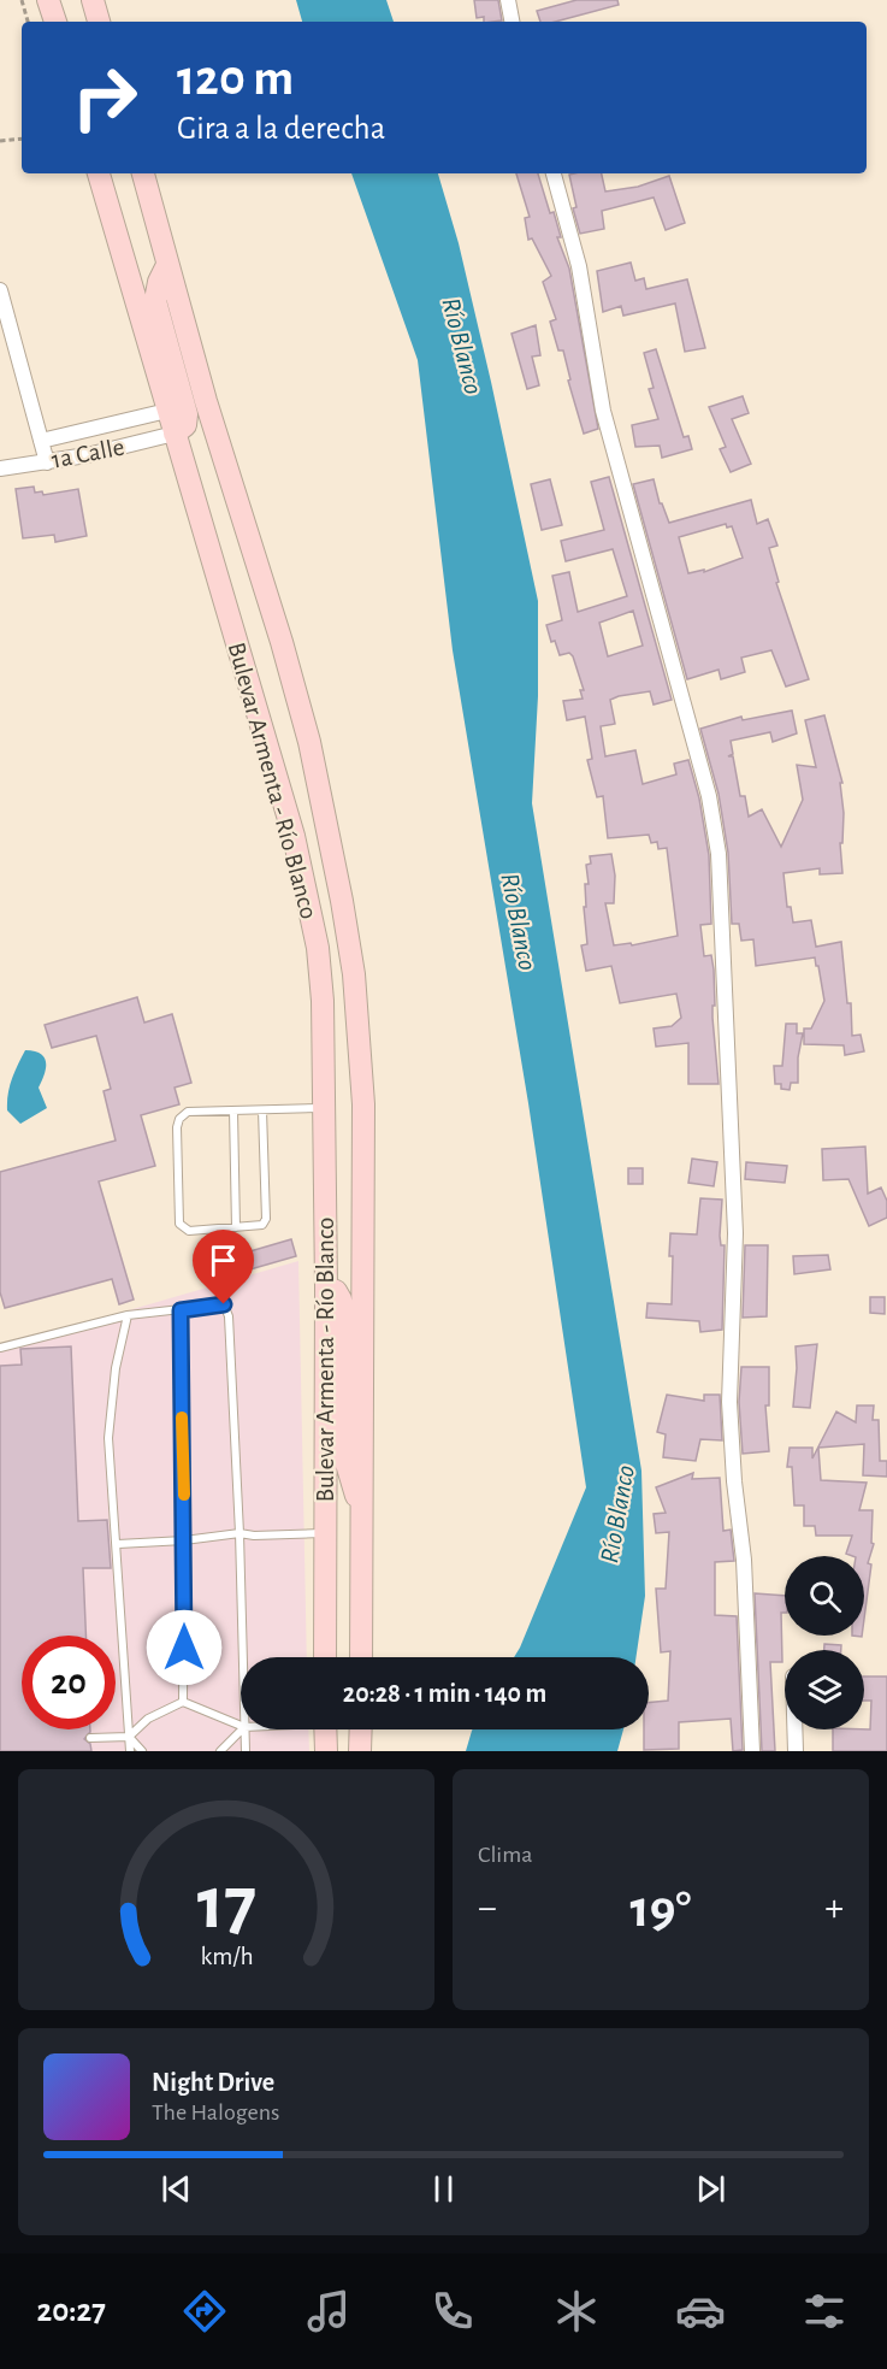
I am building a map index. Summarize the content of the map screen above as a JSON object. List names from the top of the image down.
{
  "streets": {
    "main road": ["Bulevar Armenta - Río Blanco"],
    "street": ["1a Calle"]
  },
  "crossings": [
    ["1a Calle", "Bulevar Armenta - Río Blanco"]
  ],
  "water": ["Río Blanco"],
  "page": {
    "turn": ["120 m", "Gira a la derecha"],
    "limit": "20",
    "trip": "20:28 · 1 min · 140 m",
    "tile": "Clima",
    "heat": ["−", "19°", "+"],
    "song": ["Night Drive", "The Halogens"],
    "tabs": "20:27",
    "gauge": ["17", "km/h"]
  }
}
